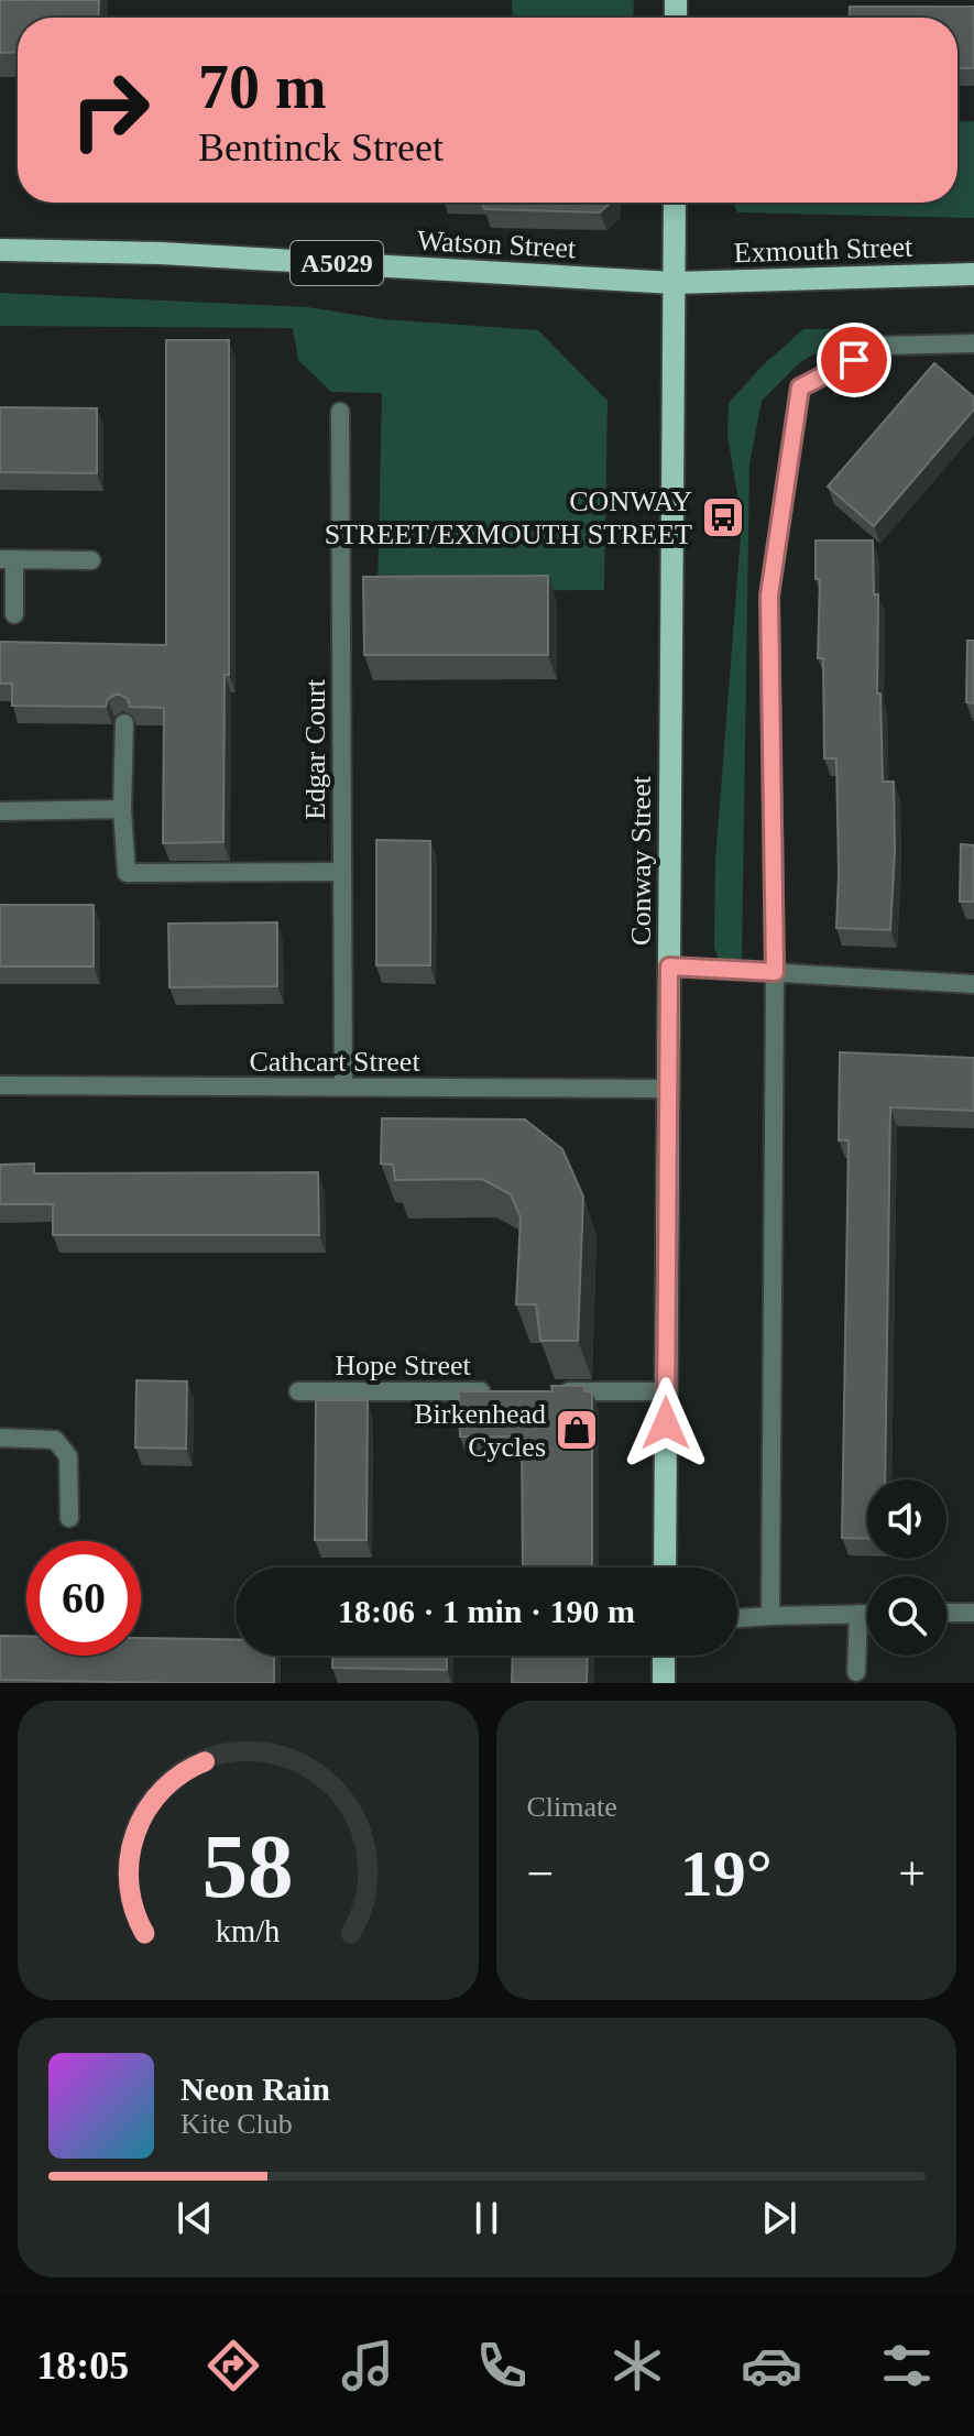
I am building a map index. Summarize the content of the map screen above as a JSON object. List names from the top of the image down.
{
  "streets": {
    "main road": [
      "Watson Street",
      "Exmouth Street",
      "A5029",
      "Conway Street"
    ],
    "street": ["Edgar Court", "Cathcart Street", "Hope Street"]
  },
  "crossings": [
    ["Watson Street", "Exmouth Street"],
    ["Watson Street", "Conway Street"],
    ["Exmouth Street", "Conway Street"],
    ["Edgar Court", "Cathcart Street"],
    ["Conway Street", "Cathcart Street"]
  ],
  "places": {
    "bus stop": ["CONWAY STREET/EXMOUTH STREET"],
    "shop": ["Birkenhead Cycles"]
  },
  "page": {
    "turn": ["70 m", "Bentinck Street"],
    "limit": "60",
    "trip": "18:06 · 1 min · 190 m",
    "tile": "Climate",
    "heat": ["−", "19°", "+"],
    "song": ["Neon Rain", "Kite Club"],
    "tabs": "18:05",
    "gauge": ["58", "km/h"]
  }
}
